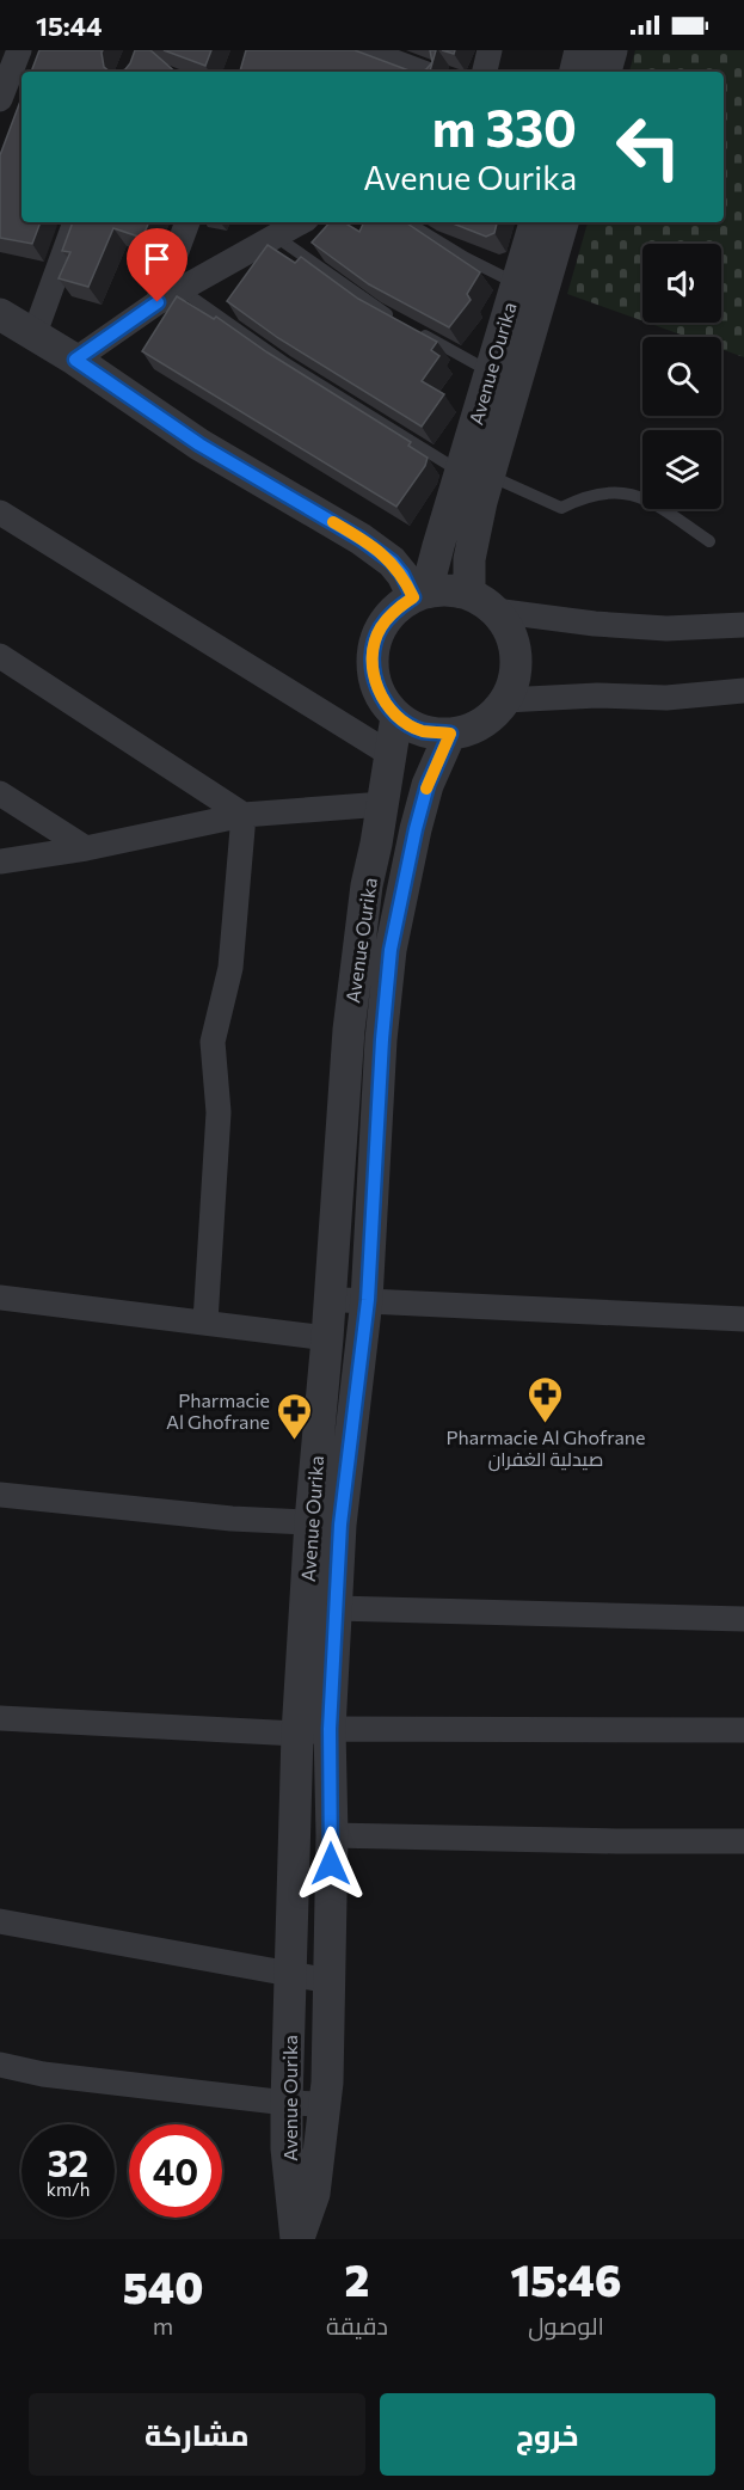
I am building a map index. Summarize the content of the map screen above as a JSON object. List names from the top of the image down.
{
  "streets": {
    "street": ["Avenue Ourika"]
  },
  "places": {
    "pharmacy": ["Pharmacie Al Ghofrane صيدلية الغفران", "Pharmacie Al Ghofrane"]
  },
  "page": {
    "status": "15:44",
    "turn": ["330 m", "Avenue Ourika"],
    "speed": "32 km/h",
    "limit": "40",
    "eta": [
      "15:46",
      "الوصول",
      "2",
      "دقيقة",
      "540",
      "m"
    ],
    "buttons": ["خروج", "مشاركة"]
  }
}
